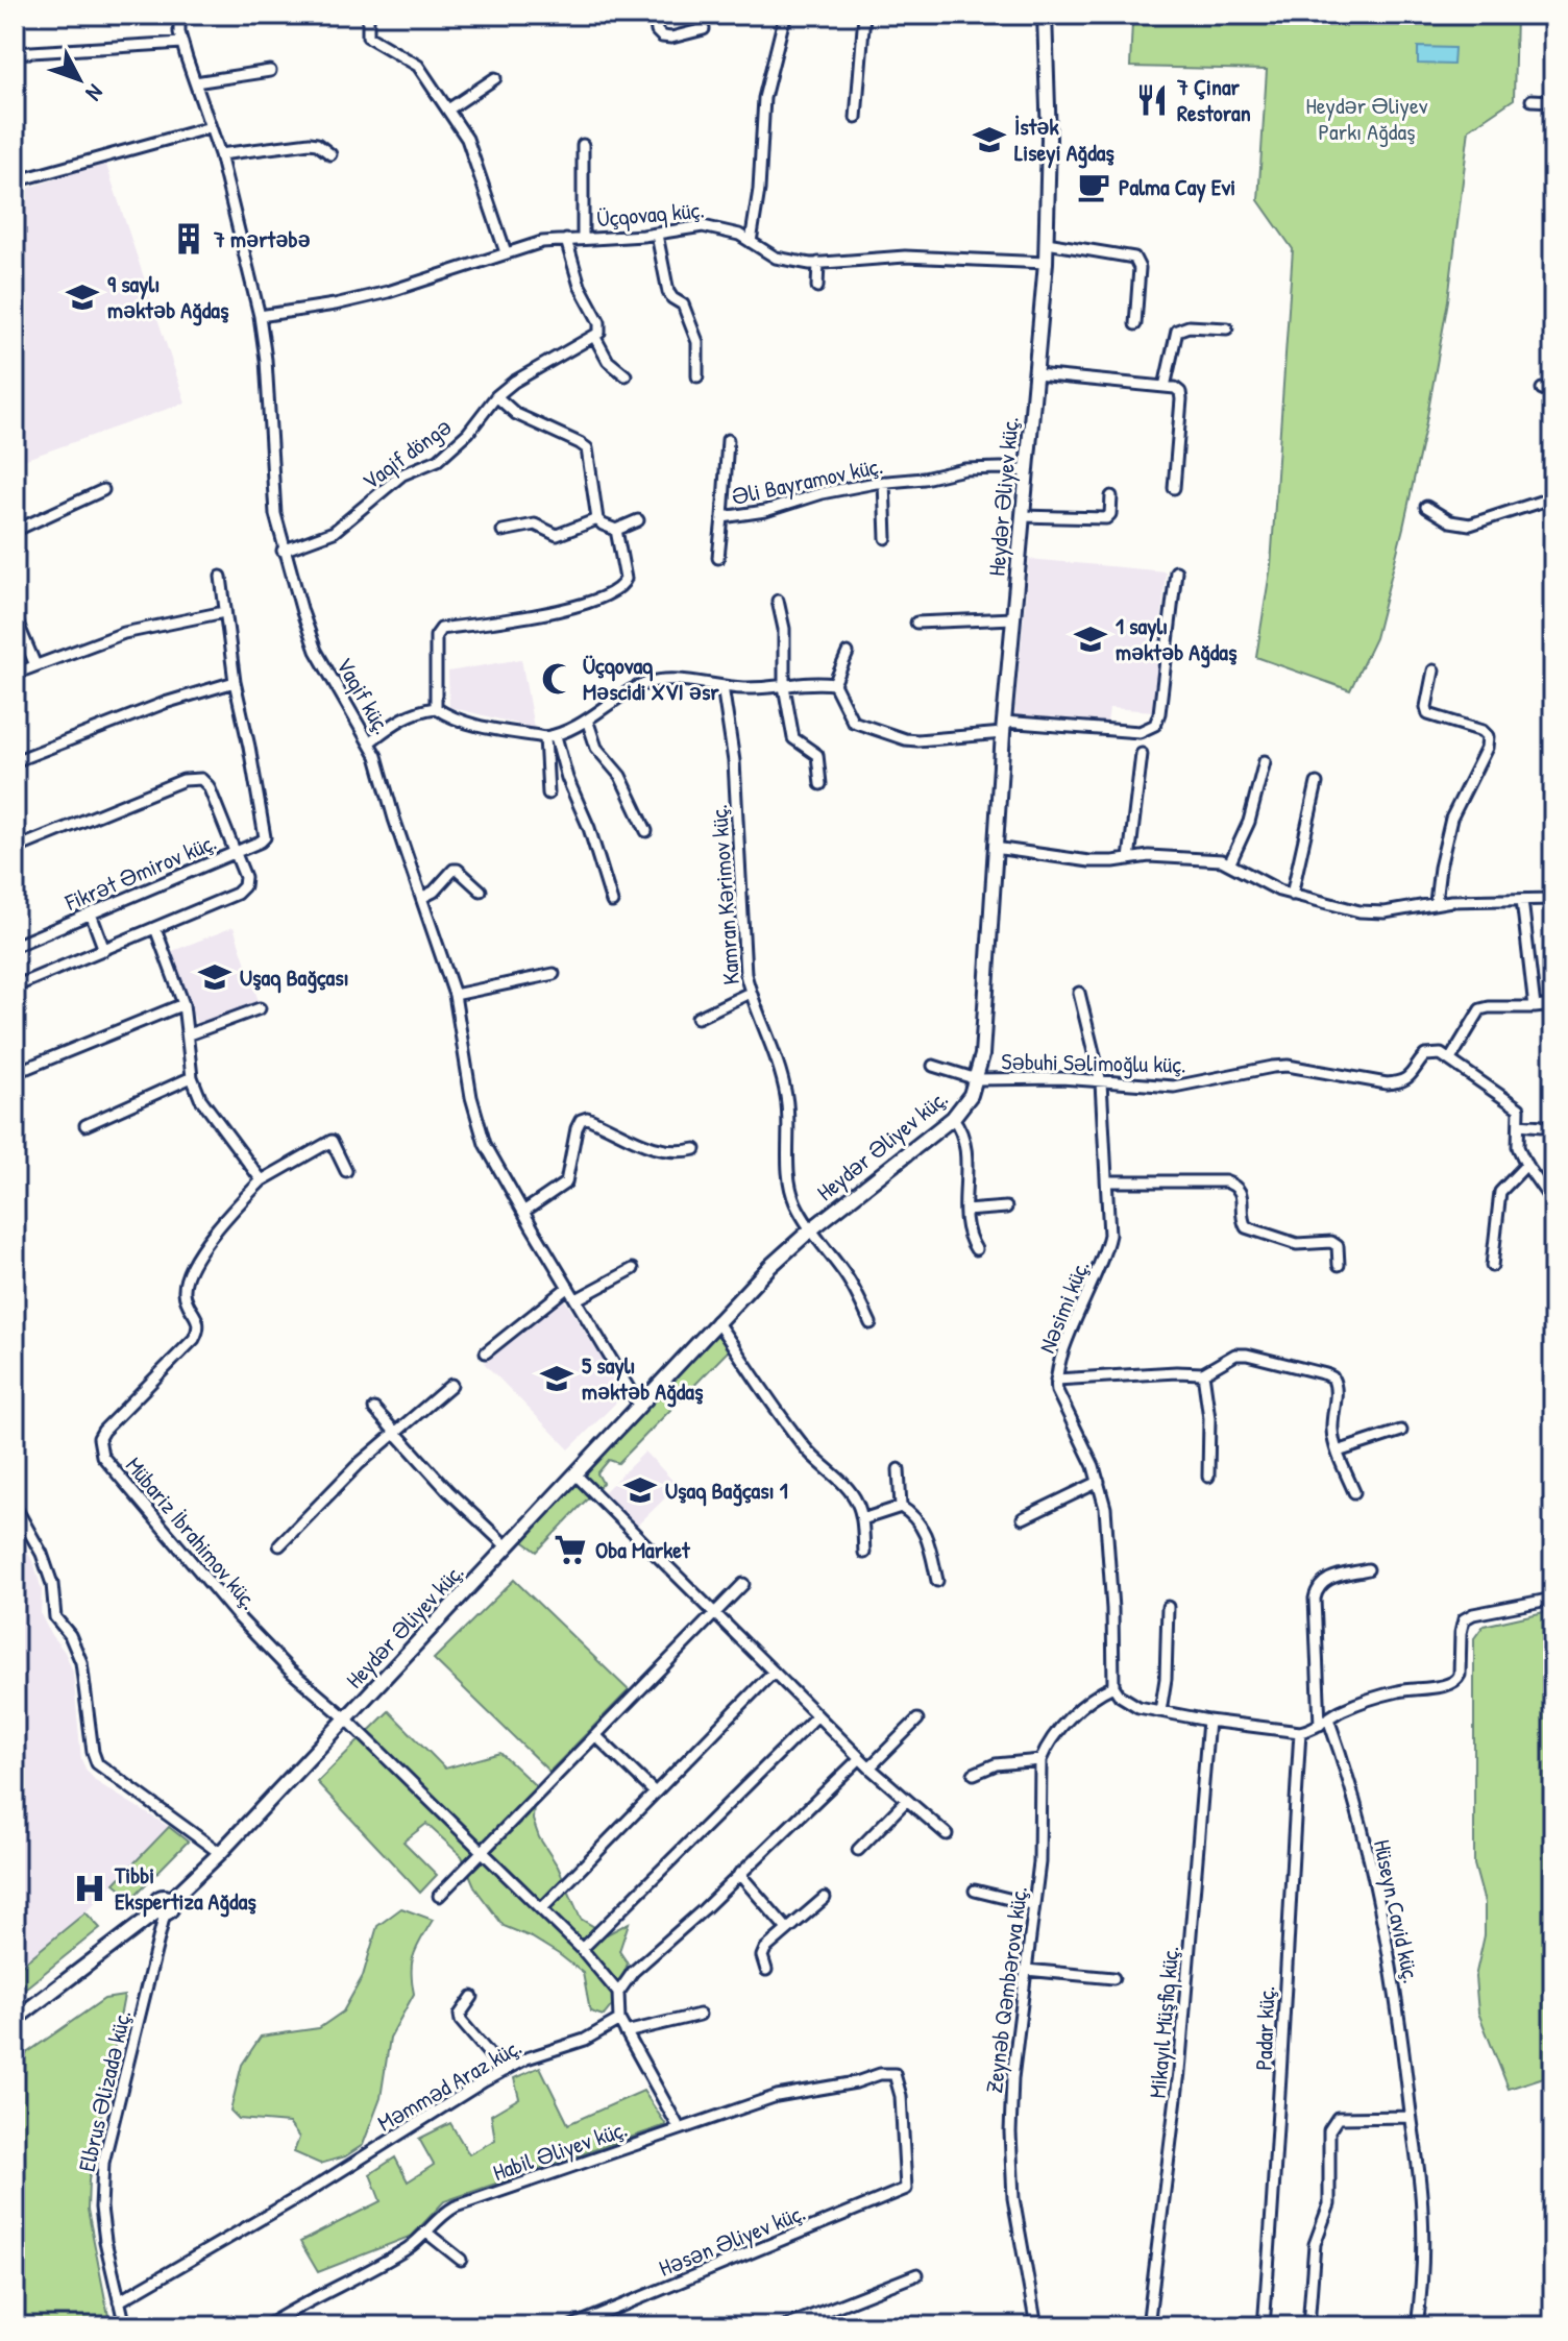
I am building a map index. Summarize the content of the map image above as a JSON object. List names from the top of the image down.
{
  "streets": {
    "main road": ["Heydər Əliyev küç."],
    "street": [
      "Üçqovaq küç.",
      "Vaqif döngə",
      "Əli Bayramov küç.",
      "Vaqif küç.",
      "Fikrət Əmirov küç.",
      "Kamran Kərimov küç.",
      "Səbuhi Səlimoğlu küç.",
      "Nəsimi küç.",
      "Mübariz İbrahimov küç.",
      "Hüseyn Cavid küç.",
      "Zeynəb Qəmbərova küç.",
      "Mikayıl Müşfiq küç.",
      "Padar küç.",
      "Məmməd Araz küç.",
      "Elbrus Əlizadə küç.",
      "Habil Əliyev küç.",
      "Həsən Əliyev küç."
    ]
  },
  "crossings": [
    ["Üçqovaq küç.", "Heydər Əliyev küç."],
    ["Üçqovaq küç.", "Vaqif küç."],
    ["Vaqif döngə", "Vaqif küç."],
    ["Əli Bayramov küç.", "Heydər Əliyev küç."],
    ["Heydər Əliyev küç.", "Vaqif küç."],
    ["Heydər Əliyev küç.", "Kamran Kərimov küç."],
    ["Heydər Əliyev küç.", "Səbuhi Səlimoğlu küç."],
    ["Heydər Əliyev küç.", "Mübariz İbrahimov küç."],
    ["Heydər Əliyev küç.", "Elbrus Əlizadə küç."],
    ["Səbuhi Səlimoğlu küç.", "Nəsimi küç."],
    ["Məmməd Araz küç.", "Elbrus Əlizadə küç."],
    ["Habil Əliyev küç.", "Həsən Əliyev küç."]
  ],
  "parks": ["Heydər Əliyev Parkı Ağdaş"],
  "places": {
    "restaurant": ["7 Çinar Restoran"],
    "school or university": [
      "İstək Liseyi Ağdaş",
      "9 saylı məktəb Ağdaş",
      "1 saylı məktəb Ağdaş",
      "Uşaq Bağçası",
      "5 saylı məktəb Ağdaş",
      "Uşaq Bağçası 1"
    ],
    "cafe": ["Palma Cay Evi"],
    "building": ["7 mərtəbə"],
    "mosque": ["Üçqovaq Məscidi XVI əsr"],
    "supermarket": ["Oba Market"],
    "hospital": ["Tibbi Ekspertiza Ağdaş"]
  },
  "north": "bottom right"
}
